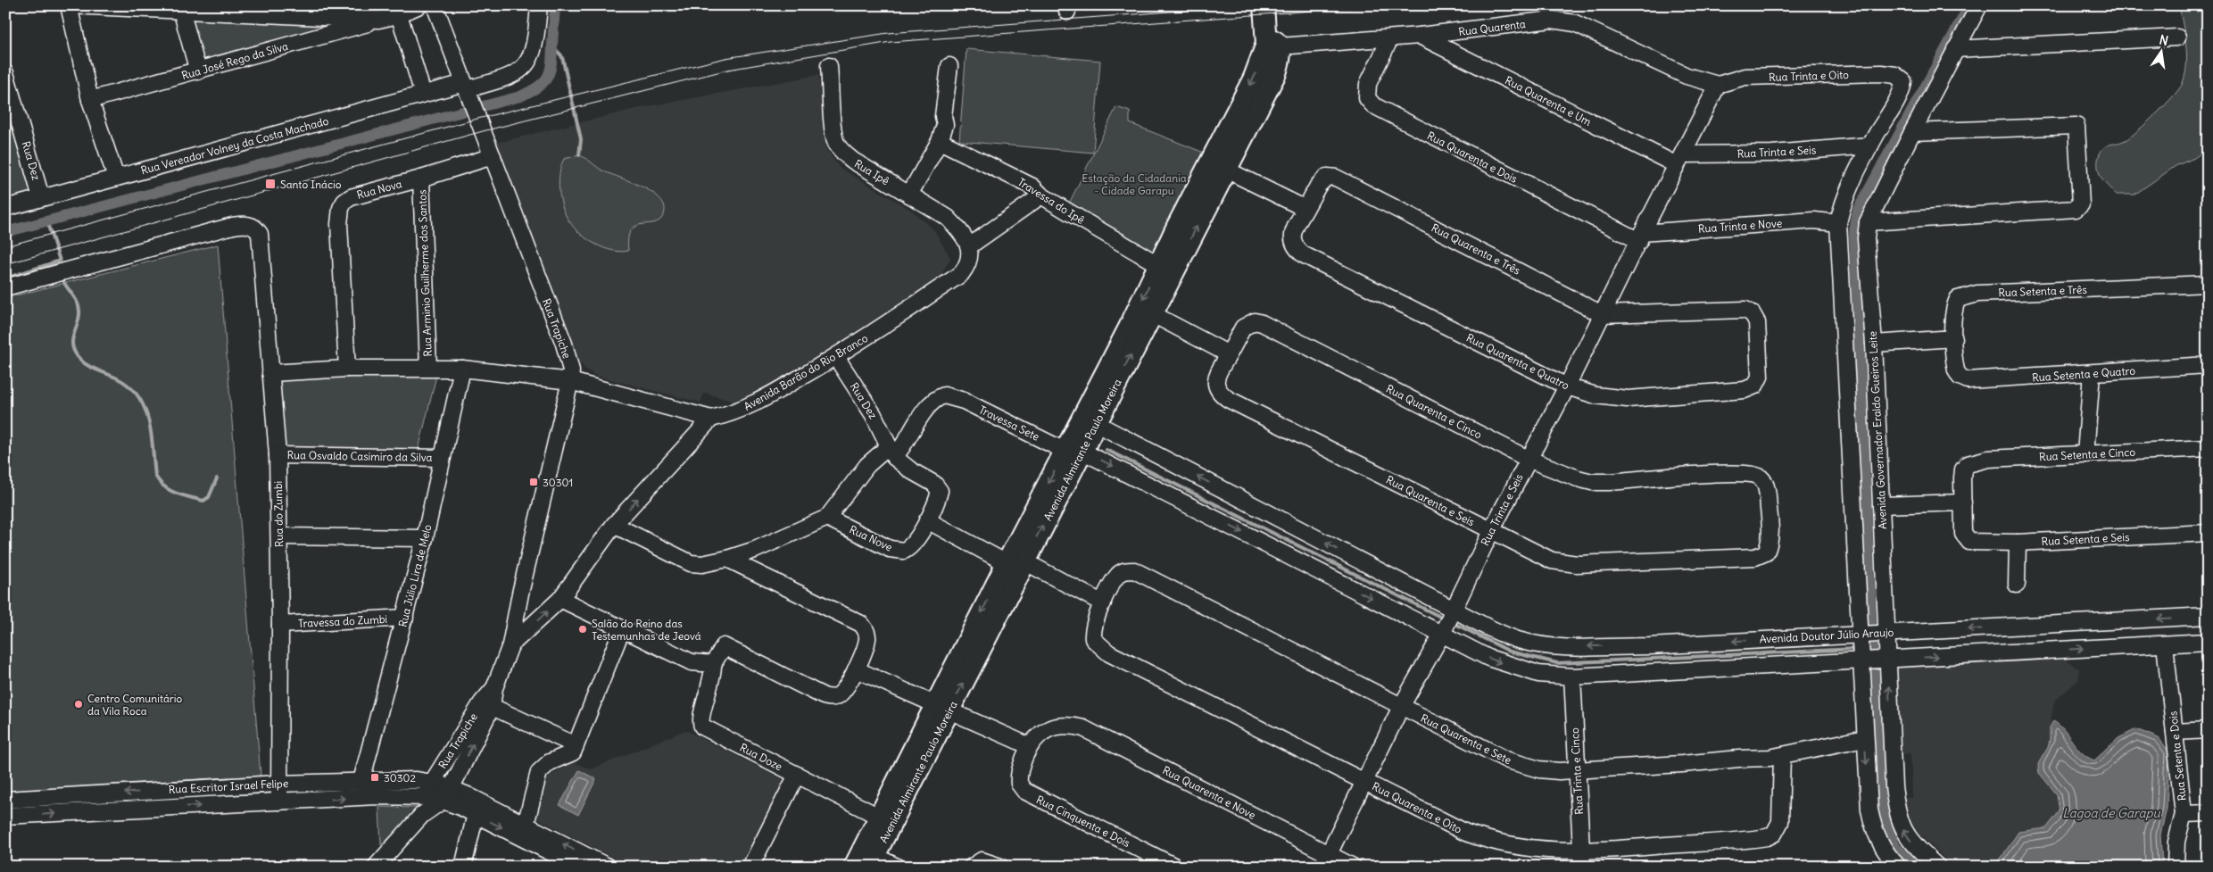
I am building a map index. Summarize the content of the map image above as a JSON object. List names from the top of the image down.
{
  "streets": {
    "main road": ["Avenida Almirante Paulo Moreira"],
    "street": [
      "Rua Quarenta",
      "Rua José Rego da Silva",
      "Rua Trinta e Oito",
      "Rua Quarenta e Um",
      "Rua Vereador Volney da Costa Machado",
      "Rua Trinta e Seis",
      "Rua Quarenta e Dois",
      "Rua Dez",
      "Rua Ipê",
      "Rua Nova",
      "Travessa do Ipê",
      "Rua Trinta e Nove",
      "Rua Quarenta e Três",
      "Rua Arminio Guilherme dos Santos",
      "Rua Setenta e Três",
      "Rua Trapiche",
      "Rua Quarenta e Quatro",
      "Avenida Barão do Rio Branco",
      "Rua Setenta e Quatro",
      "Rua Quarenta e Cinco",
      "Travessa Sete",
      "Avenida Governador Eraldo Gueiros Leite",
      "Rua Setenta e Cinco",
      "Rua Osvaldo Casimiro da Silva",
      "Rua Quarenta e Seis",
      "Rua do Zumbi",
      "Rua Nove",
      "Rua Setenta e Seis",
      "Rua Júlio Lira de Melo",
      "Travessa do Zumbi",
      "Avenida Doutor Júlio Araujo",
      "Rua Quarenta e Sete",
      "Rua Setenta e Dois",
      "Rua Doze",
      "Rua Trinta e Cinco",
      "Rua Escritor Israel Felipe",
      "Rua Quarenta e Nove",
      "Rua Quarenta e Oito",
      "Rua Cinquenta e Dois"
    ]
  },
  "crossings": [
    ["Rua Quarenta", "Rua Trinta e Oito"],
    ["Rua Quarenta", "Rua Quarenta e Um"],
    ["Rua Quarenta", "Rua Trinta e Seis"],
    ["Rua Quarenta", "Rua Quarenta e Dois"],
    ["Rua Quarenta", "Avenida Almirante Paulo Moreira"],
    ["Rua Trinta e Oito", "Rua Trinta e Seis"],
    ["Rua Quarenta e Um", "Rua Trinta e Seis"],
    ["Rua Vereador Volney da Costa Machado", "Rua Dez"],
    ["Rua Vereador Volney da Costa Machado", "Rua Trapiche"],
    ["Rua Trinta e Seis", "Rua Quarenta e Dois"],
    ["Rua Trinta e Seis", "Rua Trinta e Nove"],
    ["Rua Trinta e Seis", "Rua Quarenta e Três"],
    ["Rua Trinta e Seis", "Rua Quarenta e Quatro"],
    ["Rua Trinta e Seis", "Rua Quarenta e Cinco"],
    ["Rua Trinta e Seis", "Travessa Sete"],
    ["Rua Trinta e Seis", "Rua Quarenta e Seis"],
    ["Rua Trinta e Seis", "Avenida Doutor Júlio Araujo"],
    ["Rua Trinta e Seis", "Rua Quarenta e Sete"],
    ["Rua Trinta e Seis", "Rua Quarenta e Nove"],
    ["Rua Trinta e Seis", "Rua Quarenta e Oito"],
    ["Rua Quarenta e Dois", "Rua Trinta e Nove"],
    ["Rua Dez", "Avenida Barão do Rio Branco"],
    ["Rua Dez", "Travessa Sete"],
    ["Rua Ipê", "Avenida Barão do Rio Branco"],
    ["Rua Nova", "Rua Arminio Guilherme dos Santos"],
    ["Rua Nova", "Rua Trapiche"],
    ["Travessa do Ipê", "Avenida Almirante Paulo Moreira"],
    ["Rua Quarenta e Três", "Rua Quarenta e Quatro"],
    ["Rua Arminio Guilherme dos Santos", "Rua Trapiche"],
    ["Rua Arminio Guilherme dos Santos", "Avenida Barão do Rio Branco"],
    ["Rua Arminio Guilherme dos Santos", "Rua do Zumbi"],
    ["Rua Arminio Guilherme dos Santos", "Rua Júlio Lira de Melo"],
    ["Rua Setenta e Três", "Rua Setenta e Quatro"],
    ["Rua Trapiche", "Avenida Barão do Rio Branco"],
    ["Rua Trapiche", "Rua Escritor Israel Felipe"],
    ["Rua Quarenta e Cinco", "Rua Quarenta e Seis"],
    ["Travessa Sete", "Avenida Almirante Paulo Moreira"],
    ["Travessa Sete", "Avenida Doutor Júlio Araujo"],
    ["Avenida Governador Eraldo Gueiros Leite", "Avenida Doutor Júlio Araujo"],
    ["Avenida Almirante Paulo Moreira", "Rua Doze"],
    ["Rua Setenta e Cinco", "Rua Setenta e Seis"],
    ["Rua Osvaldo Casimiro da Silva", "Rua do Zumbi"],
    ["Rua Osvaldo Casimiro da Silva", "Rua Júlio Lira de Melo"],
    ["Rua do Zumbi", "Travessa do Zumbi"],
    ["Rua do Zumbi", "Rua Escritor Israel Felipe"],
    ["Rua Júlio Lira de Melo", "Travessa do Zumbi"],
    ["Rua Júlio Lira de Melo", "Rua Escritor Israel Felipe"],
    ["Rua Quarenta e Sete", "Rua Trinta e Cinco"],
    ["Rua Quarenta e Sete", "Rua Quarenta e Oito"],
    ["Rua Trinta e Cinco", "Rua Quarenta e Oito"],
    ["Rua Quarenta e Nove", "Rua Cinquenta e Dois"]
  ],
  "water": ["Lagoa de Garapu"],
  "parks": ["Estação da Cidadania - Cidade Garapu"],
  "places": {
    "transit": ["Santo Inácio", "30301", "30302"],
    "other": ["Salão do Reino das Testemunhas de Jeová", "Centro Comunitário da Vila Roca"]
  },
  "north": "top"
}
